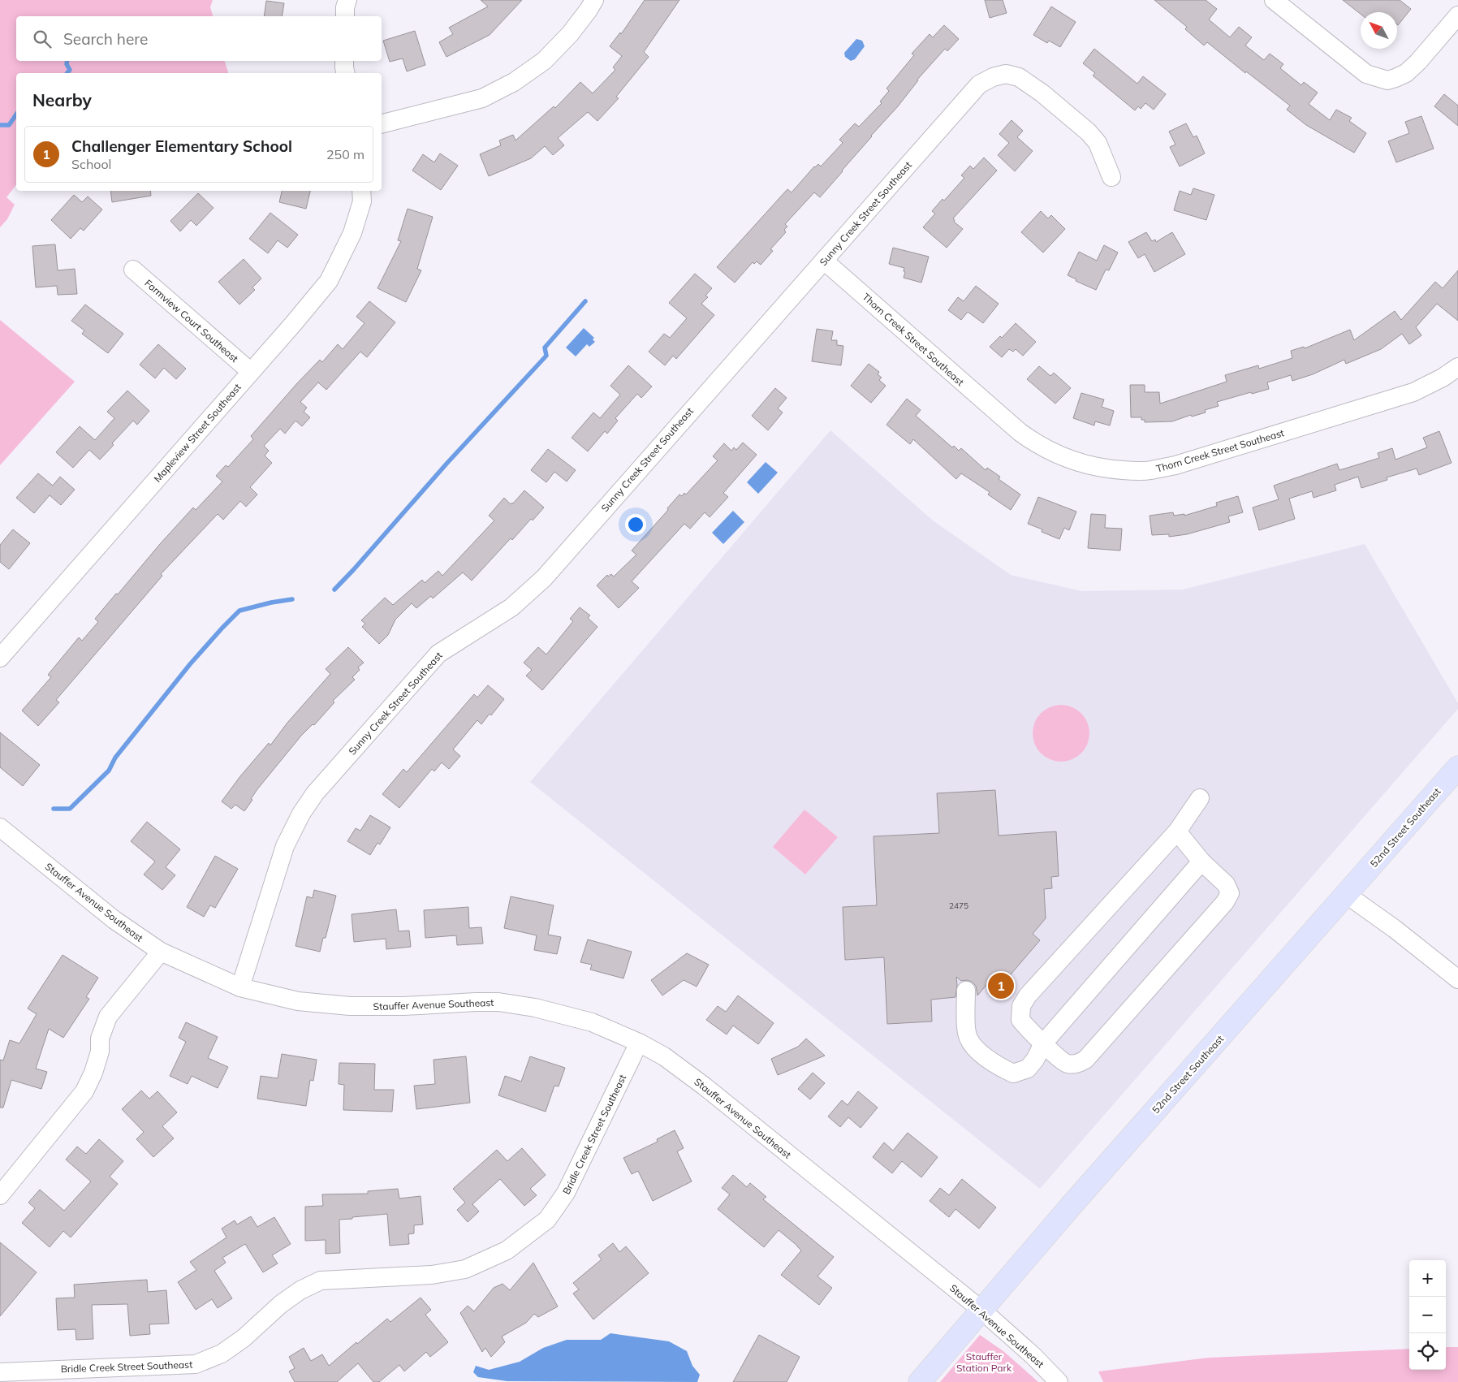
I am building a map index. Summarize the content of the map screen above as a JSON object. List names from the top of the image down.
{
  "streets": {
    "main road": ["52nd Street Southeast"],
    "street": [
      "Sunny Creek Street Southeast",
      "Farmview Court Southeast",
      "Thorn Creek Street Southeast",
      "Mapleview Street Southeast",
      "Stauffer Avenue Southeast",
      "Bridle Creek Street Southeast"
    ]
  },
  "crossings": [
    ["Sunny Creek Street Southeast", "Thorn Creek Street Southeast"],
    ["Sunny Creek Street Southeast", "Stauffer Avenue Southeast"],
    ["Farmview Court Southeast", "Mapleview Street Southeast"],
    ["52nd Street Southeast", "Stauffer Avenue Southeast"],
    ["Stauffer Avenue Southeast", "Bridle Creek Street Southeast"]
  ],
  "parks": ["Stauffer Station Park"],
  "house_numbers": ["2475"],
  "north": "top left",
  "page": {
    "search": "Search here",
    "heading": "Nearby",
    "list": [
      {
        "mark": "1",
        "name": "Challenger Elementary School",
        "note": "School",
        "value": "250 m"
      }
    ],
    "pins": "1",
    "map_buttons": ["+", "−"]
  }
}
